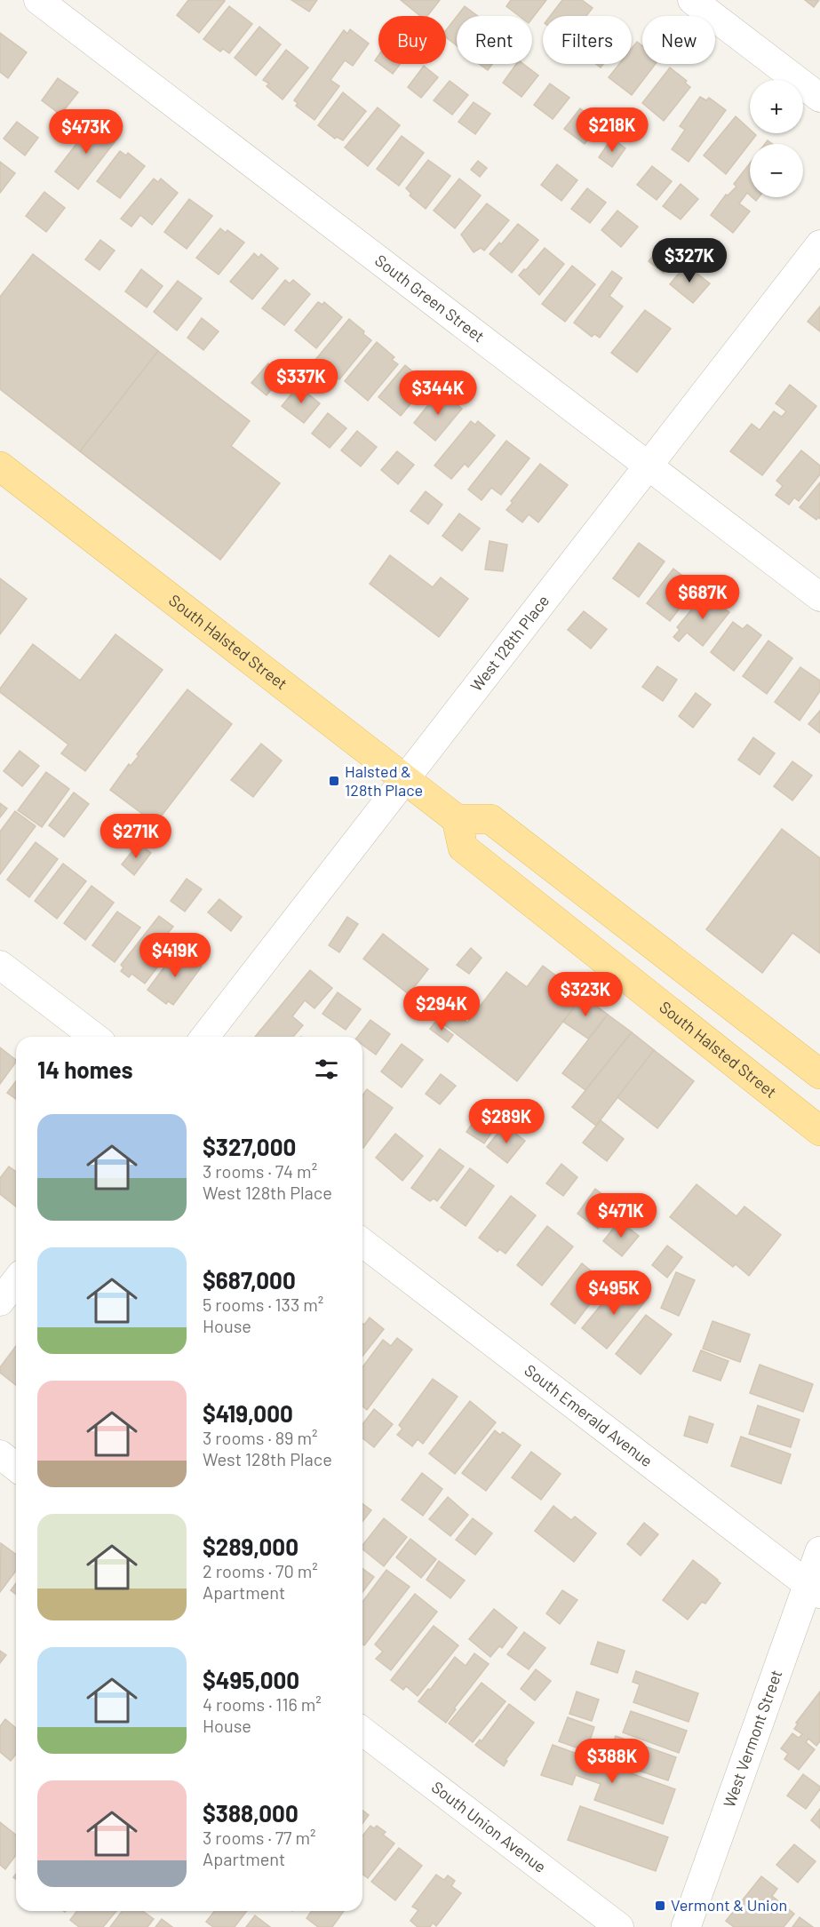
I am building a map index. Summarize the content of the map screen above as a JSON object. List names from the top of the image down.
{
  "streets": {
    "main road": ["South Halsted Street"],
    "street": [
      "South Green Street",
      "West 128th Place",
      "South Emerald Avenue",
      "West Vermont Street",
      "South Union Avenue"
    ]
  },
  "crossings": [
    ["South Green Street", "West 128th Place"],
    ["South Halsted Street", "West 128th Place"],
    ["South Emerald Avenue", "West Vermont Street"]
  ],
  "places": {
    "transit": ["Halsted & 128th Place", "Vermont & Union"]
  },
  "page": {
    "chip": [
      "Buy",
      "Rent",
      "Filters",
      "New"
    ],
    "map_buttons": ["+", "−"],
    "price": [
      "$218K",
      "$473K",
      "$327K",
      "$337K",
      "$344K",
      "$687K",
      "$271K",
      "$419K",
      "$323K",
      "$294K",
      "$289K",
      "$471K",
      "$495K",
      "$388K"
    ],
    "heading": "14 homes",
    "list": [
      {
        "name": "$327,000",
        "note": "3 rooms · 74 m² · West 128th Place"
      },
      {
        "name": "$687,000",
        "note": "5 rooms · 133 m² · House"
      },
      {
        "name": "$419,000",
        "note": "3 rooms · 89 m² · West 128th Place"
      },
      {
        "name": "$289,000",
        "note": "2 rooms · 70 m² · Apartment"
      },
      {
        "name": "$495,000",
        "note": "4 rooms · 116 m² · House"
      },
      {
        "name": "$388,000",
        "note": "3 rooms · 77 m² · Apartment"
      }
    ]
  }
}
